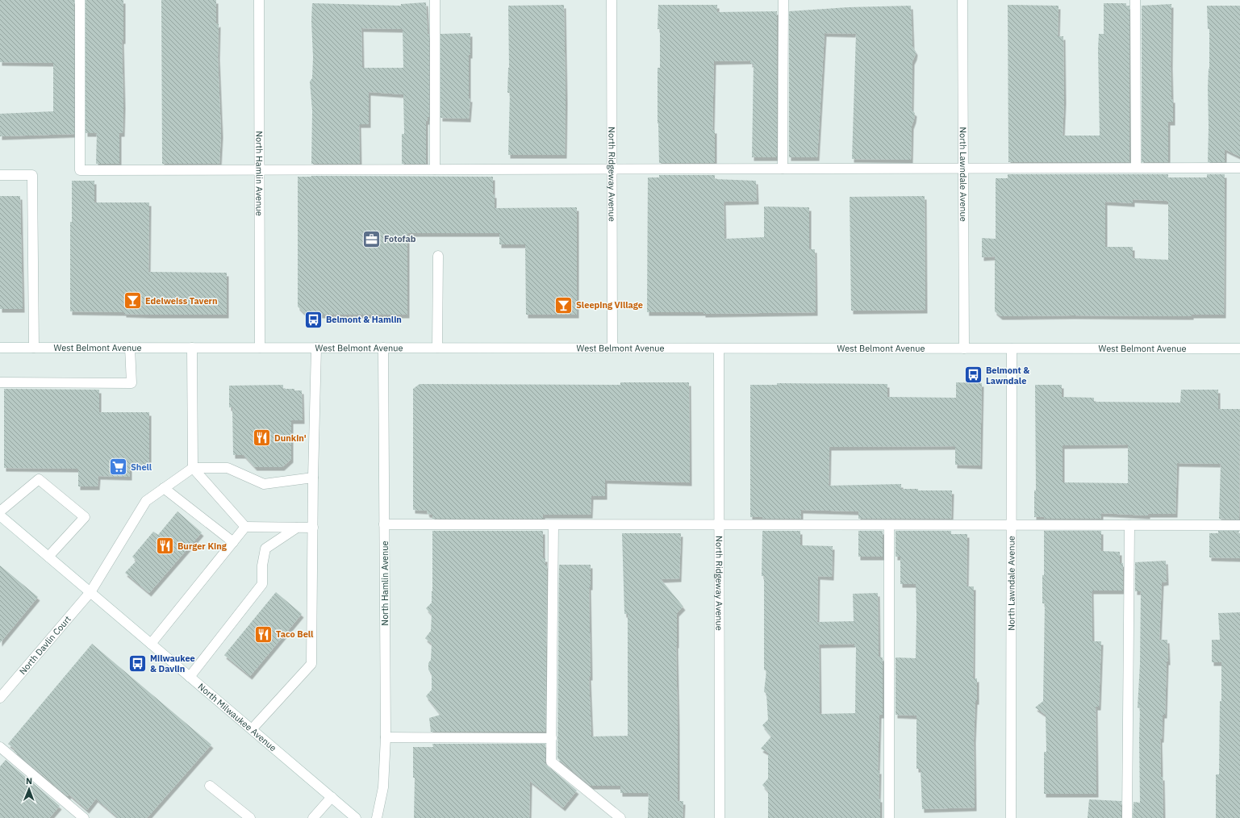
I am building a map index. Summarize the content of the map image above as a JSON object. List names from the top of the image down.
{
  "streets": {
    "street": [
      "North Hamlin Avenue",
      "North Ridgeway Avenue",
      "North Lawndale Avenue",
      "West Belmont Avenue",
      "North Davlin Court",
      "North Milwaukee Avenue"
    ]
  },
  "crossings": [
    ["North Hamlin Avenue", "West Belmont Avenue"],
    ["North Ridgeway Avenue", "West Belmont Avenue"],
    ["North Lawndale Avenue", "West Belmont Avenue"],
    ["North Davlin Court", "North Milwaukee Avenue"]
  ],
  "places": {
    "office": ["Fotofab"],
    "bar": ["Edelweiss Tavern", "Sleeping Village"],
    "bus stop": ["Belmont & Hamlin", "Belmont & Lawndale", "Milwaukee & Davlin"],
    "restaurant": ["Dunkin'", "Burger King", "Taco Bell"],
    "supermarket": ["Shell"]
  },
  "north": "top"
}
